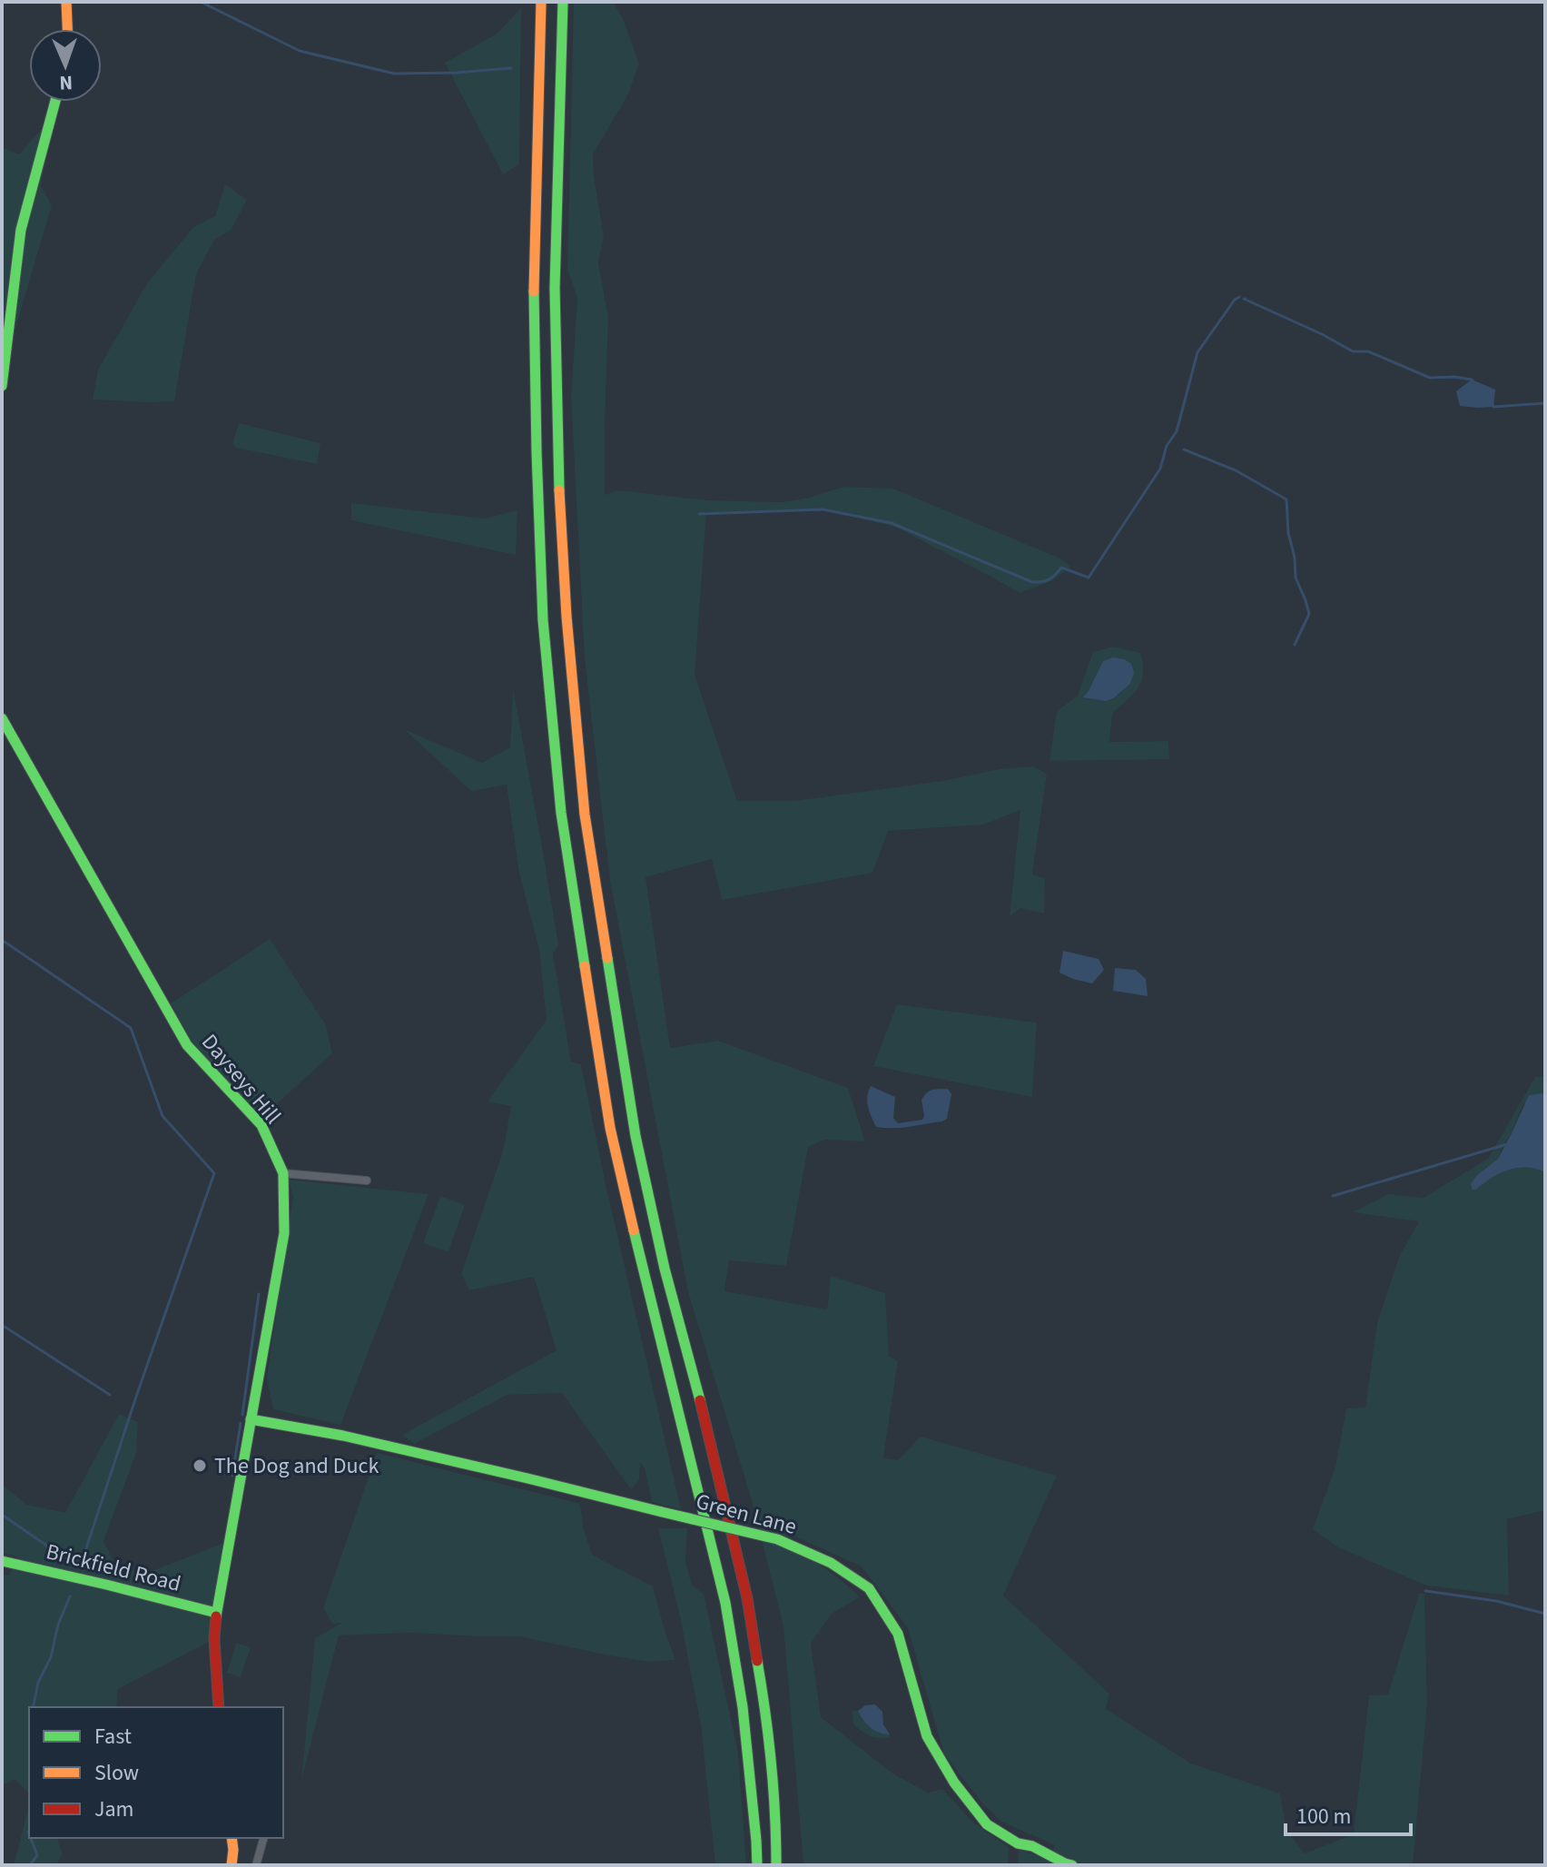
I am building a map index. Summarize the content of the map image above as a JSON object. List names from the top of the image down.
{
  "streets": {
    "main road": ["Dayseys Hill", "Green Lane", "Brickfield Road"]
  },
  "crossings": [
    ["Dayseys Hill", "Green Lane"],
    ["Dayseys Hill", "Brickfield Road"]
  ],
  "places": ["The Dog and Duck"],
  "legend": ["Fast", "Slow", "Jam"],
  "scale_bar": "100 m",
  "north": "bottom"
}
